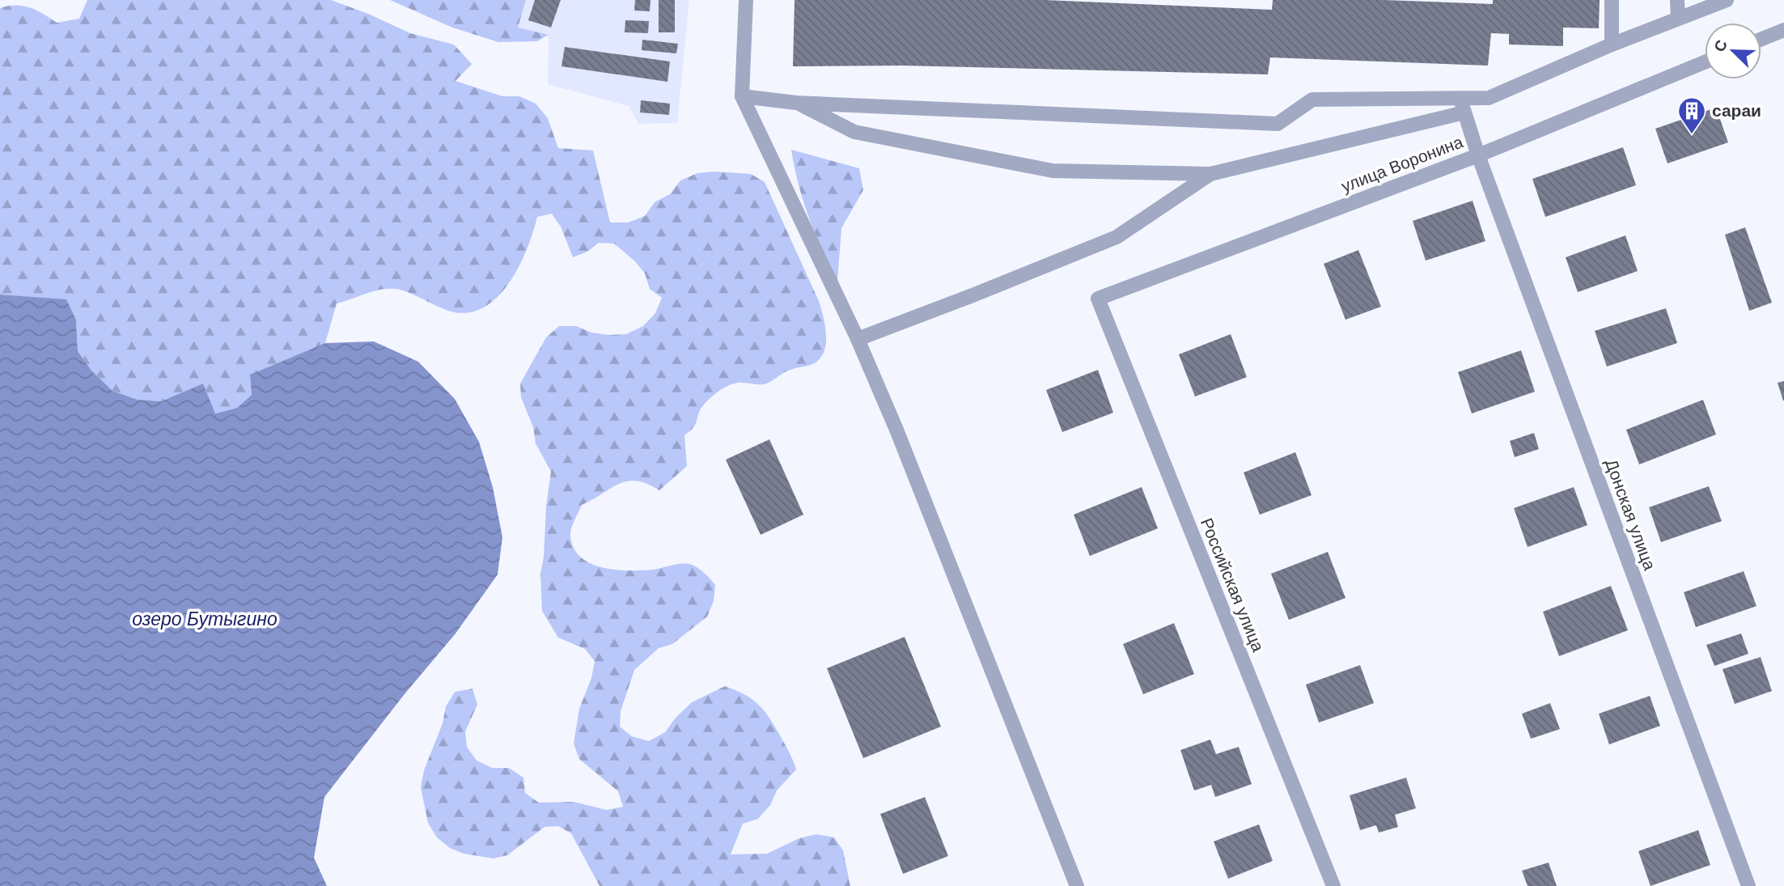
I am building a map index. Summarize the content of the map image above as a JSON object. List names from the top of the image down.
{
  "streets": {
    "street": ["улица Воронина", "Донская улица", "Российская улица"]
  },
  "crossings": [
    ["улица Воронина", "Донская улица"],
    ["улица Воронина", "Российская улица"]
  ],
  "water": ["озеро Бутыгино"],
  "places": {
    "building": ["сараи"]
  },
  "north": "top left"
}
